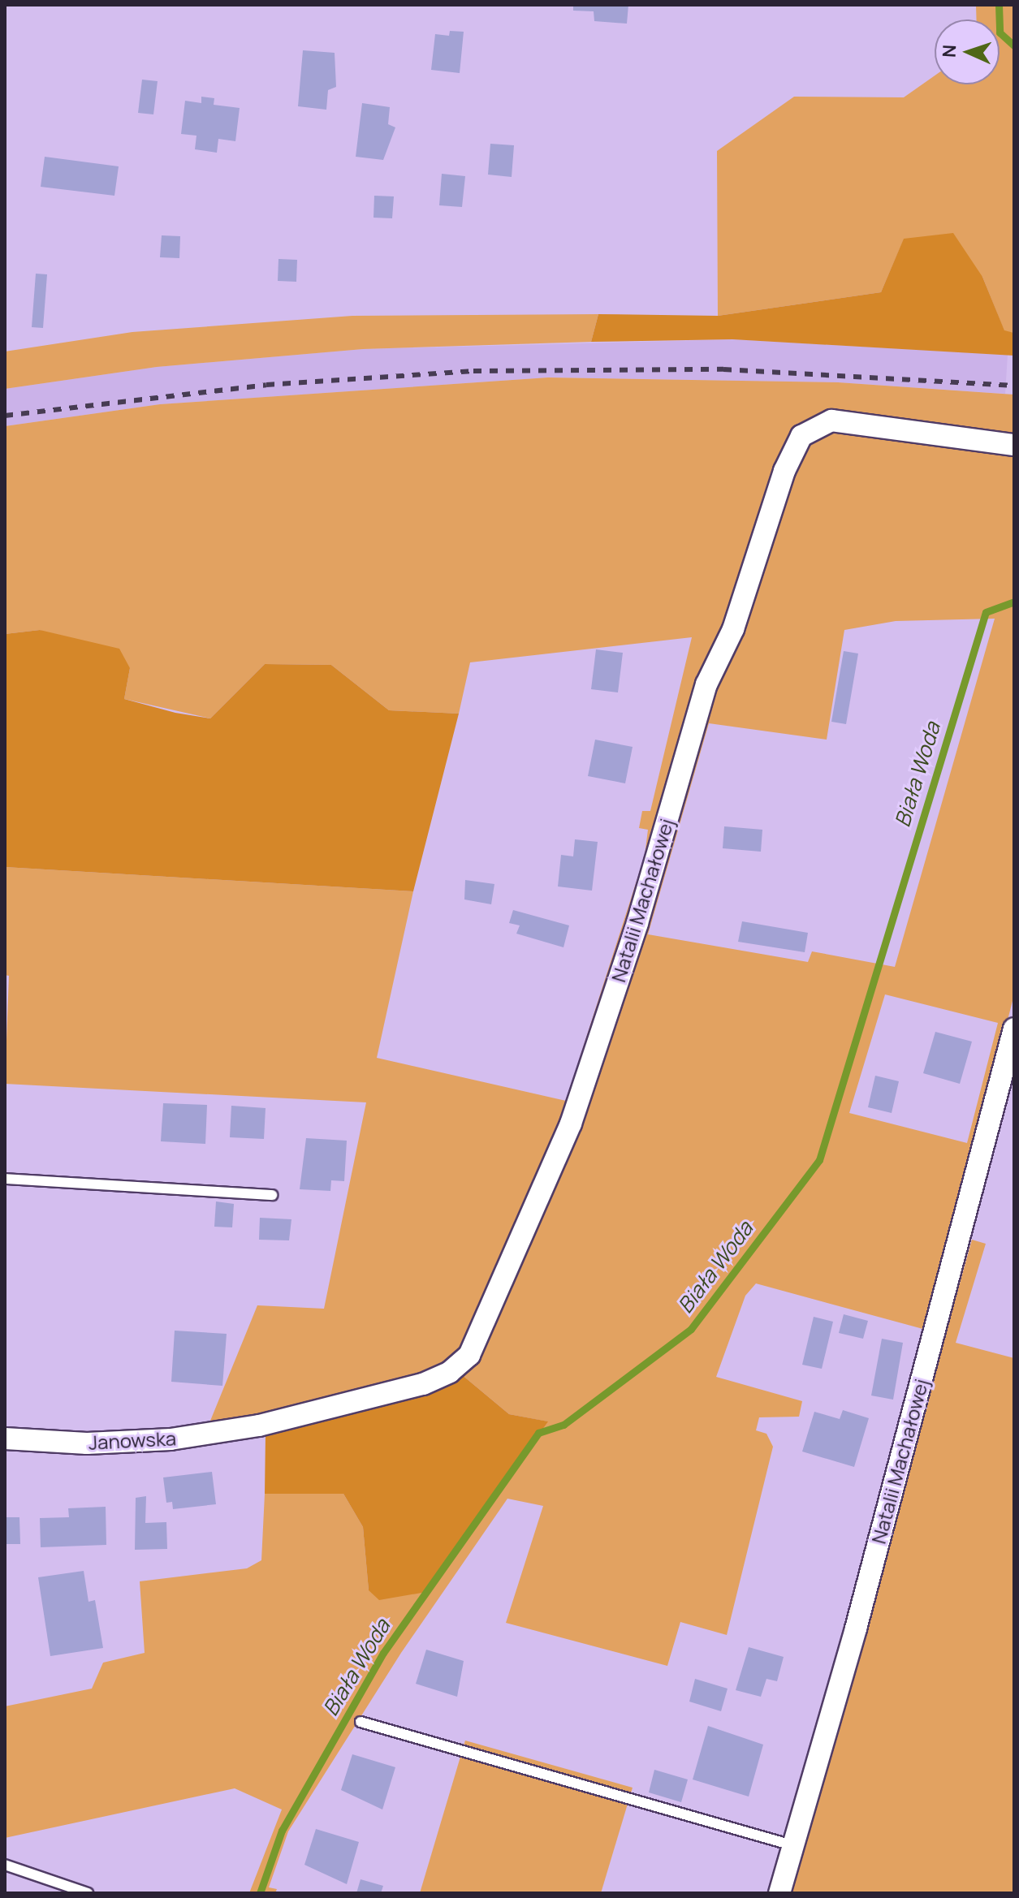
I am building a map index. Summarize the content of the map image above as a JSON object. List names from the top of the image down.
{
  "streets": {
    "street": ["Natalii Machałowej", "Janowska"]
  },
  "crossings": [
    ["Natalii Machałowej", "Janowska"]
  ],
  "water": ["Biała Woda"],
  "north": "left"
}
